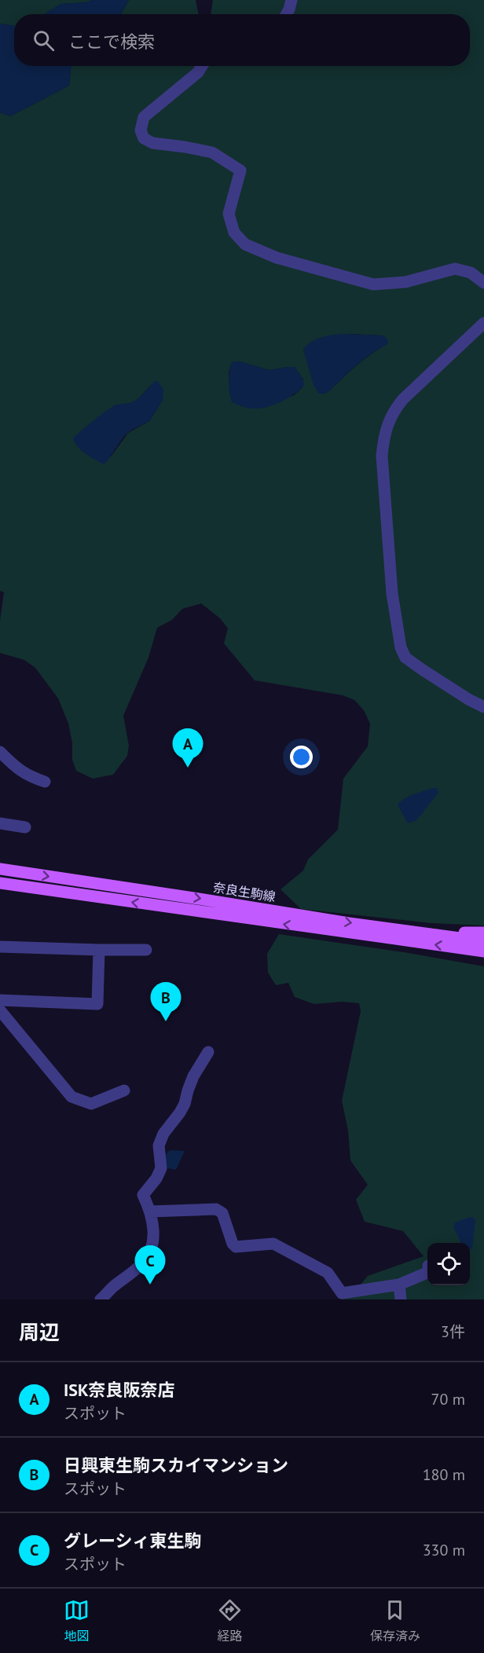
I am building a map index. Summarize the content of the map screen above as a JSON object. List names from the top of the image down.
{
  "streets": {
    "main road": ["奈良生駒線"]
  },
  "page": {
    "search": "ここで検索",
    "pins": ["A", "B", "C"],
    "heading": ["周辺", "3件"],
    "list": [
      {
        "mark": "A",
        "name": "ISK奈良阪奈店",
        "note": "スポット",
        "value": "70 m"
      },
      {
        "mark": "B",
        "name": "日興東生駒スカイマンション",
        "note": "スポット",
        "value": "180 m"
      },
      {
        "mark": "C",
        "name": "グレーシィ東生駒",
        "note": "スポット",
        "value": "330 m"
      }
    ],
    "nav": ["地図", "経路", "保存済み"]
  }
}
